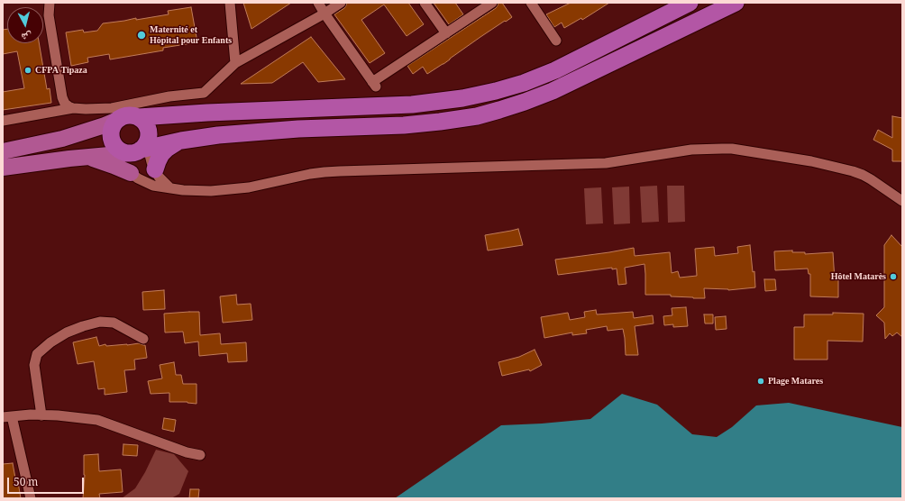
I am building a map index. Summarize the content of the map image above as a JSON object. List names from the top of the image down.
{
  "places": [
    "Maternité et Hôpital pour Enfants",
    "CFPA Tipaza",
    "Hôtel Matarès",
    "Plage Matares"
  ],
  "scale_bar": "50 m",
  "north": "bottom"
}
